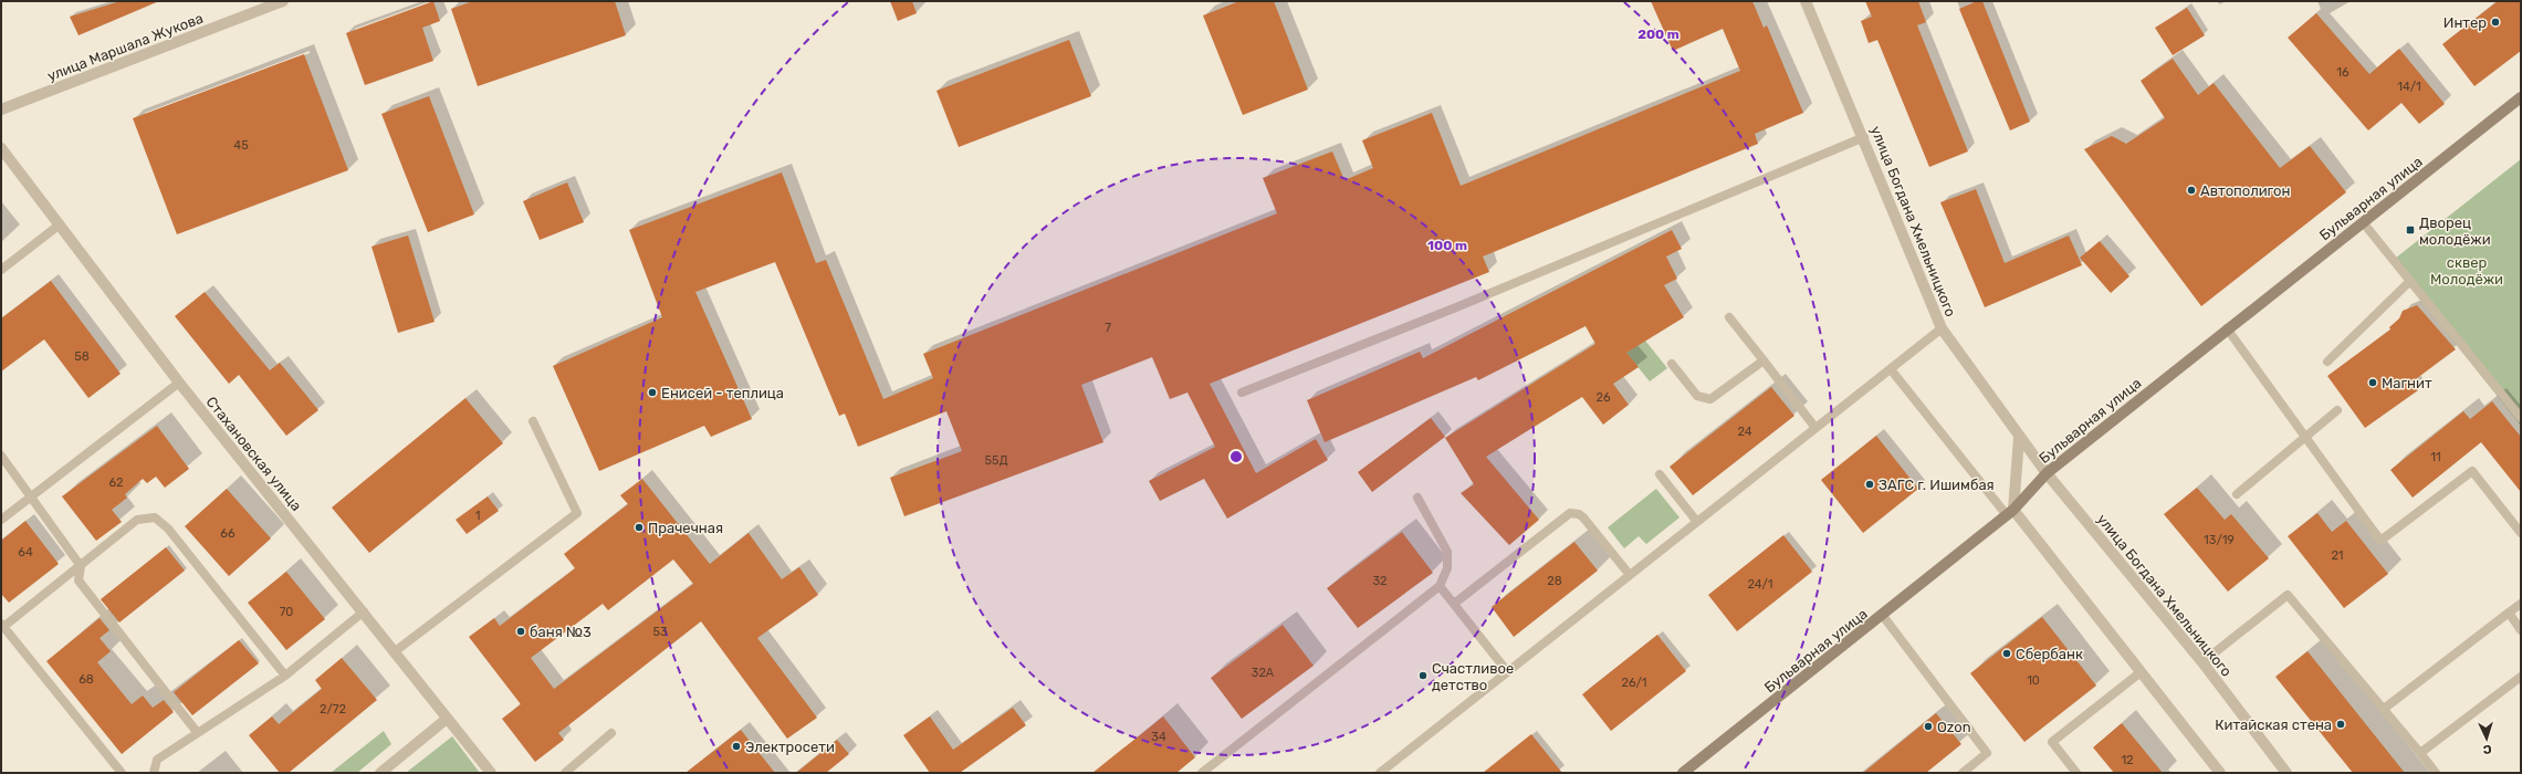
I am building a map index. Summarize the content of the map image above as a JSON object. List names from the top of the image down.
{
  "streets": {
    "main road": ["Бульварная улица"],
    "street": ["улица Маршала Жукова", "улица Богдана Хмельницкого", "Стахановская улица"]
  },
  "crossings": [
    ["Бульварная улица", "улица Богдана Хмельницкого"]
  ],
  "parks": ["сквер Молодёжи"],
  "places": {
    "other": [
      "Интер",
      "Автополигон",
      "Магнит",
      "Енисей - теплица",
      "ЗАГС г. Ишимбая",
      "Прачечная",
      "баня №3",
      "Сбербанк",
      "Счастливое детство",
      "Китайская стена",
      "Ozon",
      "Электросети"
    ],
    "transit": ["Дворец молодёжи"]
  },
  "house_numbers": [
    "16",
    "14/1",
    "45",
    "7",
    "58",
    "26",
    "24",
    "11",
    "55Д",
    "62",
    "1",
    "66",
    "13/19",
    "64",
    "21",
    "32",
    "28",
    "24/1",
    "70",
    "53",
    "32А",
    "68",
    "10",
    "26/1",
    "2/72",
    "34",
    "12"
  ],
  "north": "bottom",
  "rings": ["200 m", "100 m"]
}
